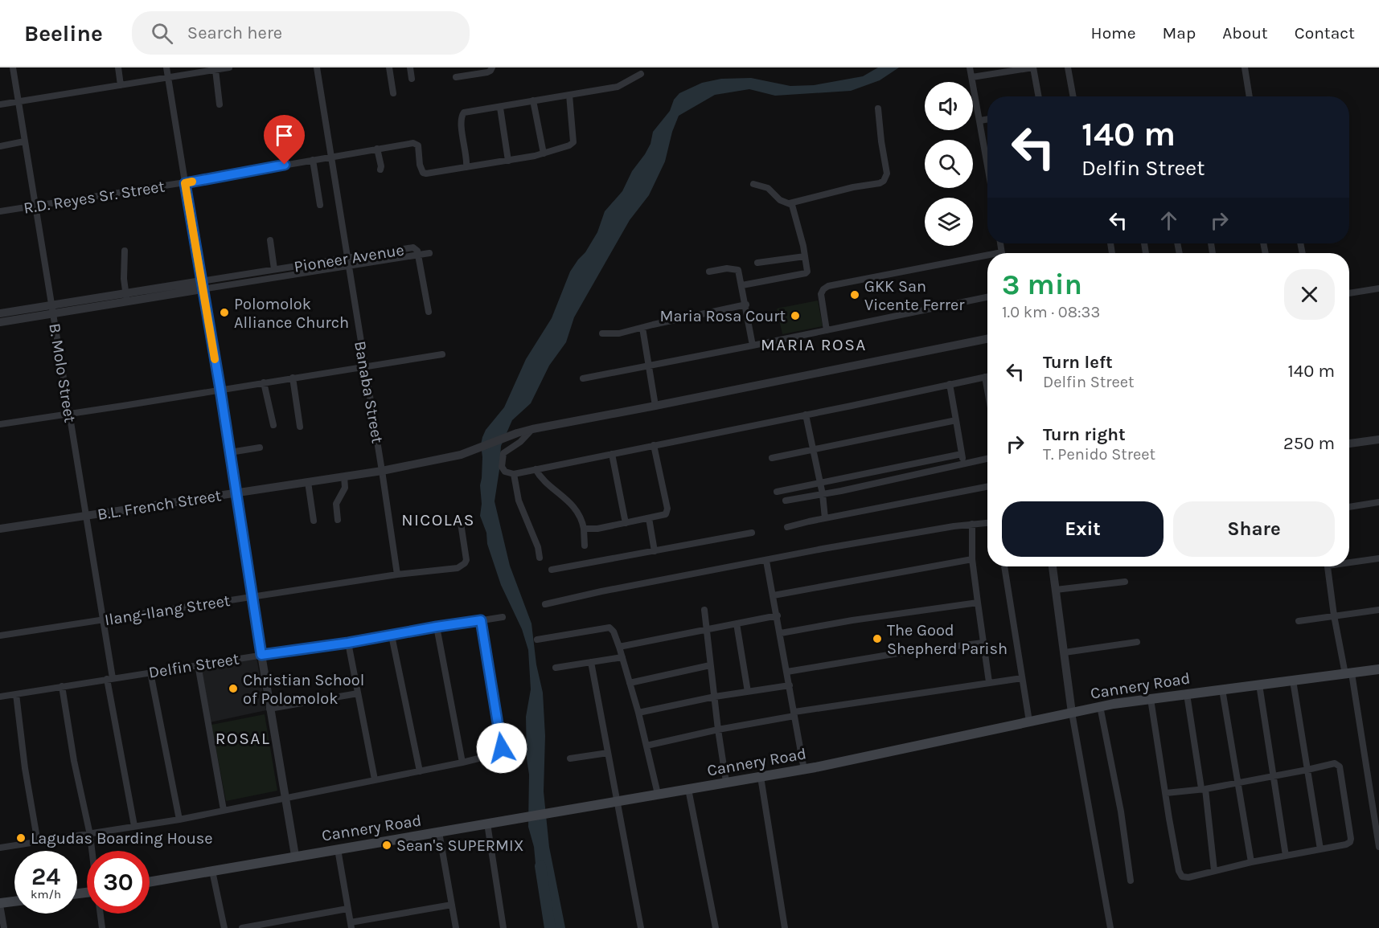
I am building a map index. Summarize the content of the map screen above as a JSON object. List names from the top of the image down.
{
  "streets": {
    "main road": ["Cannery Road"],
    "street": [
      "R.D. Reyes Sr. Street",
      "Pioneer Avenue",
      "B. Molo Street",
      "Banaba Street",
      "B.L. French Street",
      "Ilang-Ilang Street",
      "Delfin Street"
    ]
  },
  "crossings": [
    ["R.D. Reyes Sr. Street", "B. Molo Street"],
    ["R.D. Reyes Sr. Street", "Banaba Street"],
    ["Pioneer Avenue", "B. Molo Street"],
    ["Pioneer Avenue", "Banaba Street"],
    ["B. Molo Street", "B.L. French Street"],
    ["B. Molo Street", "Ilang-Ilang Street"],
    ["B. Molo Street", "Delfin Street"],
    ["Banaba Street", "B.L. French Street"],
    ["Banaba Street", "Ilang-Ilang Street"]
  ],
  "districts": ["MARIA ROSA", "NICOLAS", "ROSAL"],
  "places": [
    "GKK San Vicente Ferrer",
    "Polomolok Alliance Church",
    "Maria Rosa Court",
    "The Good Shepherd Parish",
    "Christian School of Polomolok",
    "Lagudas Boarding House",
    "Sean's SUPERMIX"
  ],
  "page": {
    "header": "Beeline",
    "search": "Search here",
    "nav": [
      "Home",
      "Map",
      "About",
      "Contact"
    ],
    "turn": ["140 m", "Delfin Street"],
    "heading": ["3 min", "1.0 km · 08:33"],
    "list": [
      {
        "name": "Turn left",
        "note": "Delfin Street",
        "value": "140 m"
      },
      {
        "name": "Turn right",
        "note": "T. Penido Street",
        "value": "250 m"
      }
    ],
    "buttons": ["Exit", "Share"],
    "speed": "24 km/h",
    "limit": "30"
  }
}
